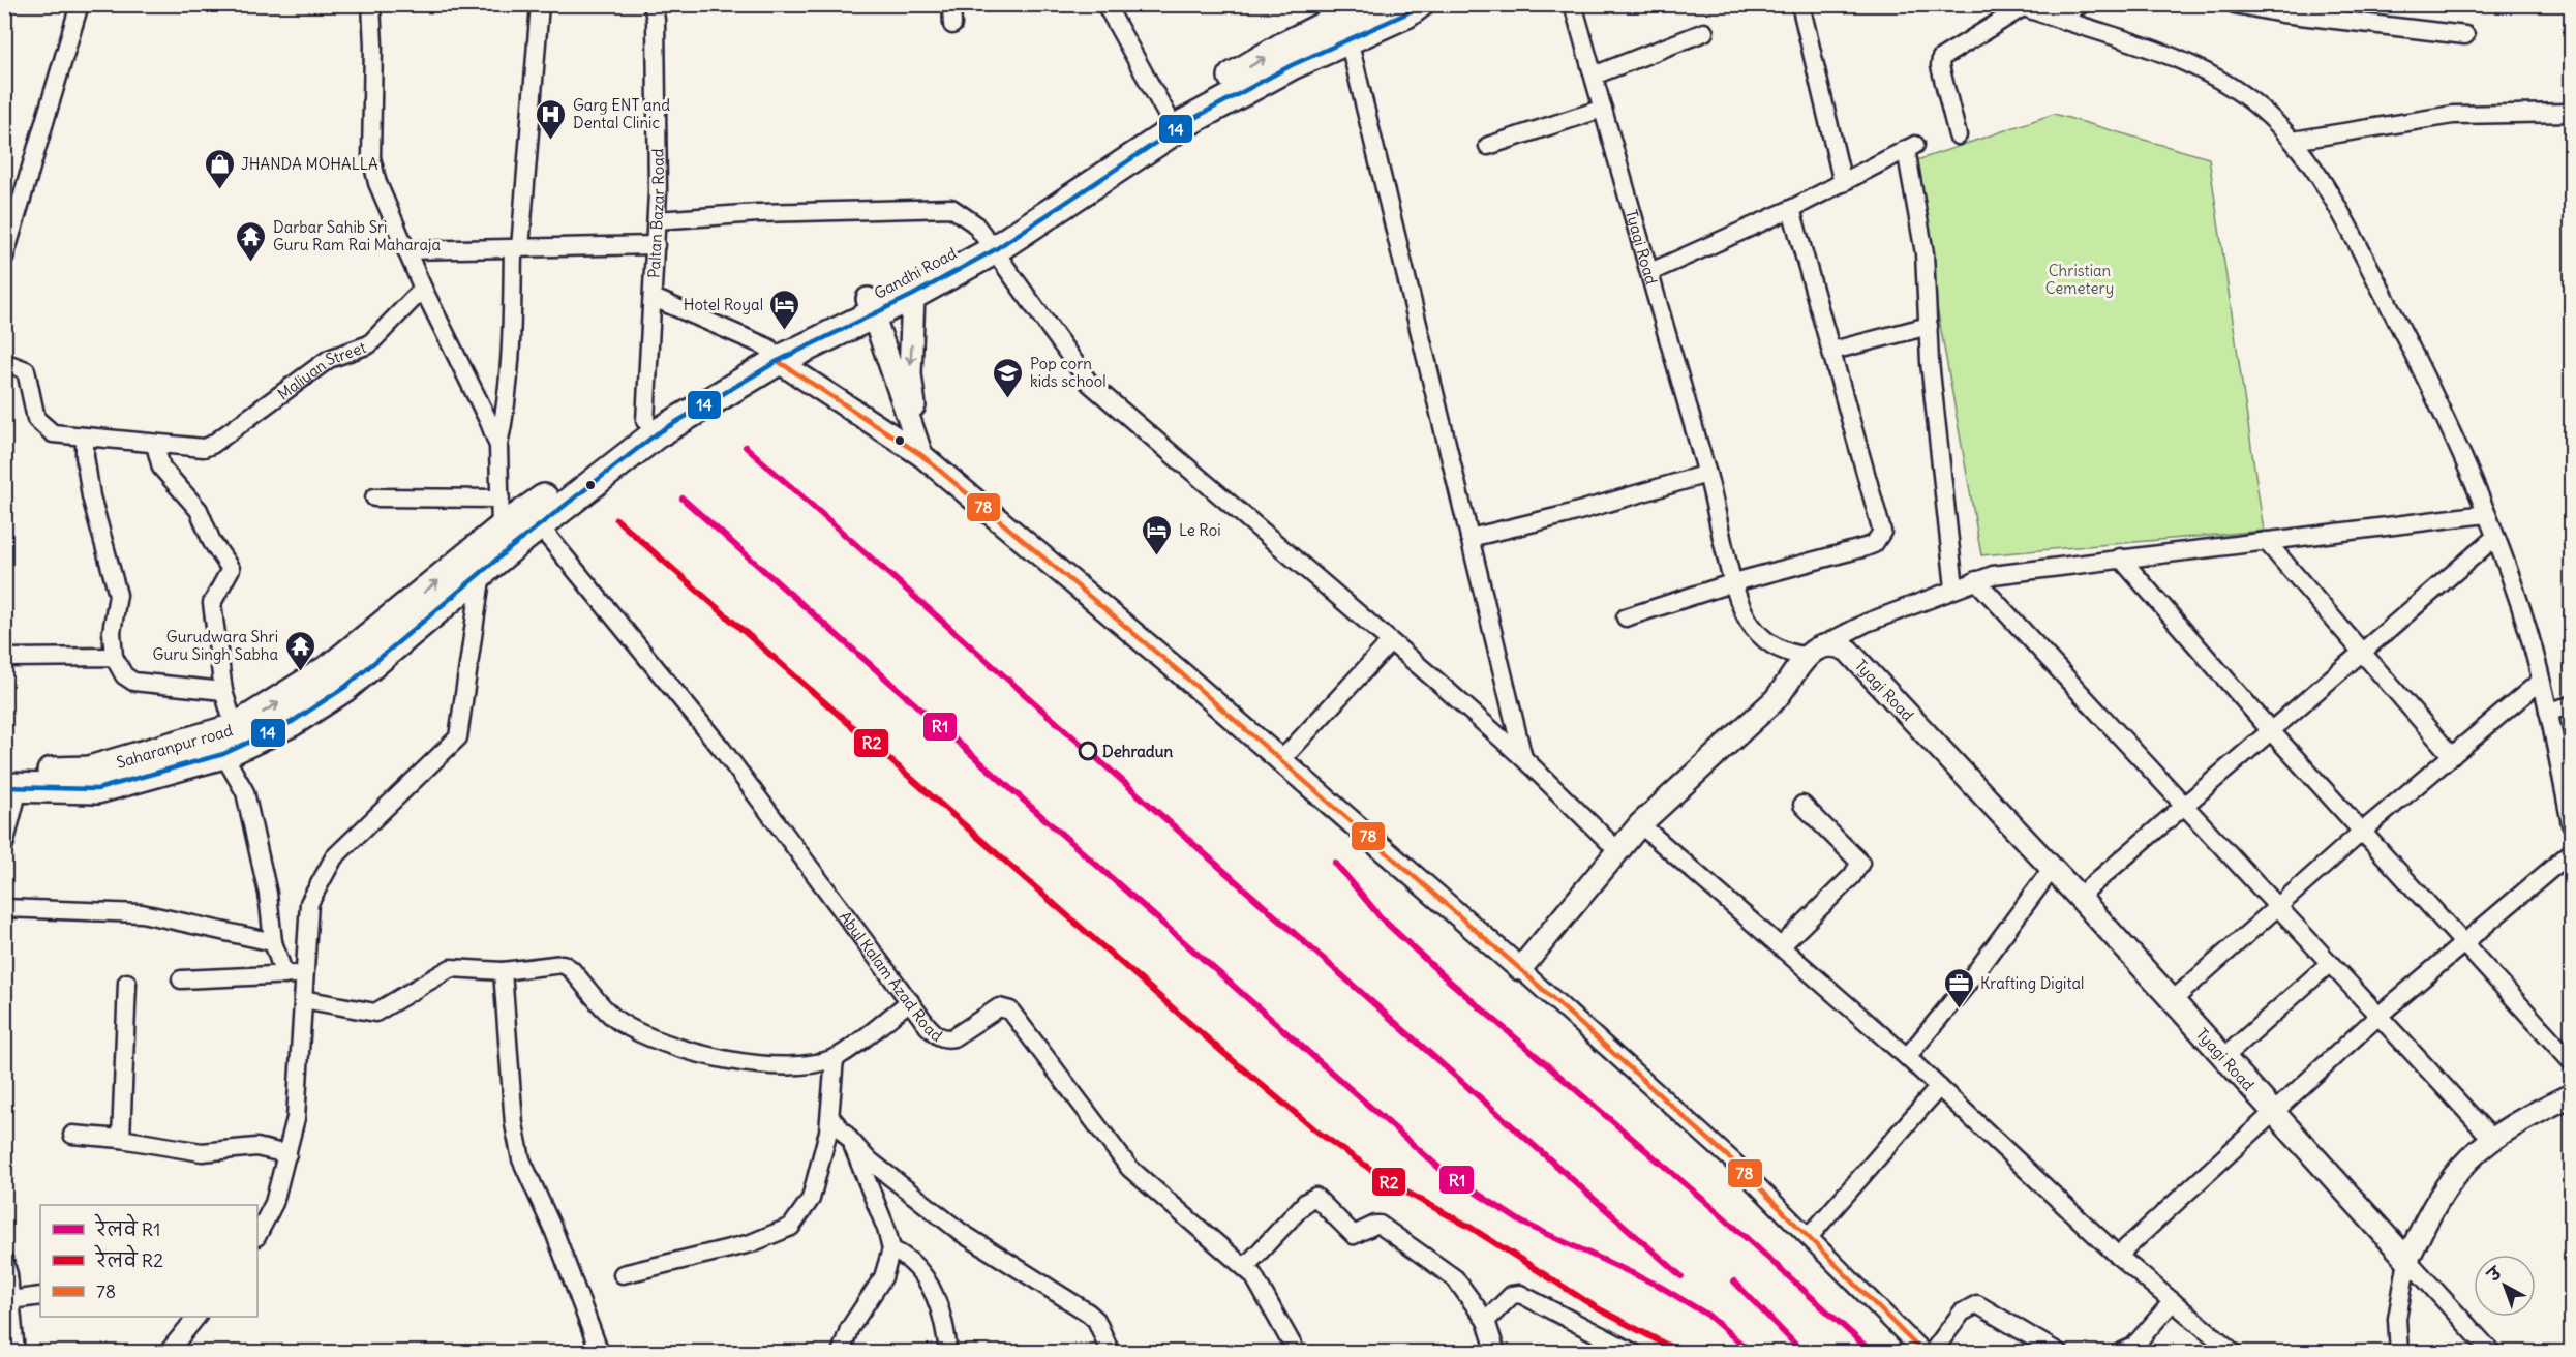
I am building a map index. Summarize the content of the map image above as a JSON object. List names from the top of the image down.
{
  "streets": {
    "main road": ["Gandhi Road", "Saharanpur road"],
    "street": [
      "Paltan Bazar Road",
      "Tyagi Road",
      "Maliyan Street",
      "Abul Kalam Azad Road"
    ]
  },
  "crossings": [
    ["Paltan Bazar Road", "Gandhi Road"],
    ["Gandhi Road", "Saharanpur road"],
    ["Gandhi Road", "Abul Kalam Azad Road"]
  ],
  "parks": ["Christian Cemetery"],
  "places": {
    "hospital": ["Garg ENT and Dental Clinic"],
    "shop": ["JHANDA MOHALLA"],
    "temple": ["Darbar Sahib Sri Guru Ram Rai Maharaja", "Gurudwara Shri Guru Singh Sabha"],
    "hotel": ["Hotel Royal", "Le Roi"],
    "school or university": ["Pop corn kids school"],
    "other": ["Dehradun"],
    "office": ["Krafting Digital"]
  },
  "lines": [
    "transit line 14",
    "transit line 78",
    "rail line R1",
    "rail line R2"
  ],
  "legend": ["रेलवे R1", "रेलवे R2", "78"],
  "north": "top left"
}
